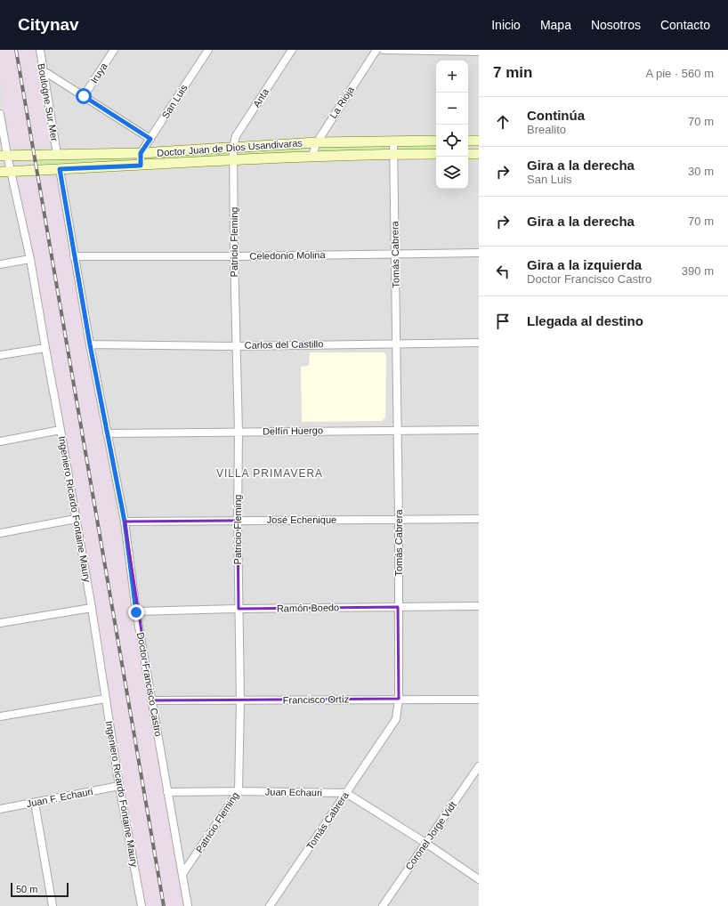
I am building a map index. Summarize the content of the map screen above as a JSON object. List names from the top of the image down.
{
  "streets": {
    "main road": ["Doctor Juan de Dios Usandivaras"],
    "street": [
      "Iruya",
      "Anta",
      "San Luis",
      "Boulogne Sur Mer",
      "La Rioja",
      "Patricio Fleming",
      "Tomás Cabrera",
      "Celedonio Molina",
      "Carlos del Castillo",
      "Delfín Huergo",
      "Ingeniero Ricardo Fontaine Maury",
      "José Echenique",
      "Ramón Boedo",
      "Doctor Francisco Castro",
      "Francisco Ortíz",
      "Juan Echauri",
      "Juan F. Echauri",
      "Coronel Jorge Vidt"
    ]
  },
  "crossings": [
    ["Anta", "Doctor Juan de Dios Usandivaras"],
    ["Anta", "Patricio Fleming"],
    ["San Luis", "Doctor Juan de Dios Usandivaras"],
    ["Boulogne Sur Mer", "Doctor Juan de Dios Usandivaras"],
    ["La Rioja", "Doctor Juan de Dios Usandivaras"],
    ["Doctor Juan de Dios Usandivaras", "Patricio Fleming"],
    ["Doctor Juan de Dios Usandivaras", "Tomás Cabrera"],
    ["Doctor Juan de Dios Usandivaras", "Ingeniero Ricardo Fontaine Maury"],
    ["Doctor Juan de Dios Usandivaras", "Doctor Francisco Castro"],
    ["Patricio Fleming", "Celedonio Molina"],
    ["Patricio Fleming", "Carlos del Castillo"],
    ["Patricio Fleming", "Delfín Huergo"],
    ["Patricio Fleming", "José Echenique"],
    ["Patricio Fleming", "Ramón Boedo"],
    ["Patricio Fleming", "Doctor Francisco Castro"],
    ["Patricio Fleming", "Francisco Ortíz"],
    ["Patricio Fleming", "Juan Echauri"],
    ["Tomás Cabrera", "Celedonio Molina"],
    ["Tomás Cabrera", "Carlos del Castillo"],
    ["Tomás Cabrera", "Delfín Huergo"],
    ["Tomás Cabrera", "José Echenique"],
    ["Tomás Cabrera", "Ramón Boedo"],
    ["Tomás Cabrera", "Francisco Ortíz"],
    ["Tomás Cabrera", "Juan Echauri"],
    ["Celedonio Molina", "Doctor Francisco Castro"],
    ["Carlos del Castillo", "Doctor Francisco Castro"],
    ["Delfín Huergo", "Doctor Francisco Castro"],
    ["Ingeniero Ricardo Fontaine Maury", "Juan F. Echauri"],
    ["José Echenique", "Doctor Francisco Castro"],
    ["Ramón Boedo", "Doctor Francisco Castro"],
    ["Doctor Francisco Castro", "Francisco Ortíz"],
    ["Doctor Francisco Castro", "Juan Echauri"]
  ],
  "districts": ["VILLA PRIMAVERA"],
  "scale_bar": "50 m",
  "page": {
    "header": "Citynav",
    "nav": [
      "Inicio",
      "Mapa",
      "Nosotros",
      "Contacto"
    ],
    "heading": ["7 min", "A pie · 560 m"],
    "map_buttons": ["+", "−"],
    "list": [
      ["Continúa", "Brealito", "70 m"],
      ["Gira a la derecha", "San Luis", "30 m"],
      ["Gira a la derecha", "70 m"],
      ["Gira a la izquierda", "Doctor Francisco Castro", "390 m"],
      "Llegada al destino"
    ],
    "scale": "50 m"
  }
}
